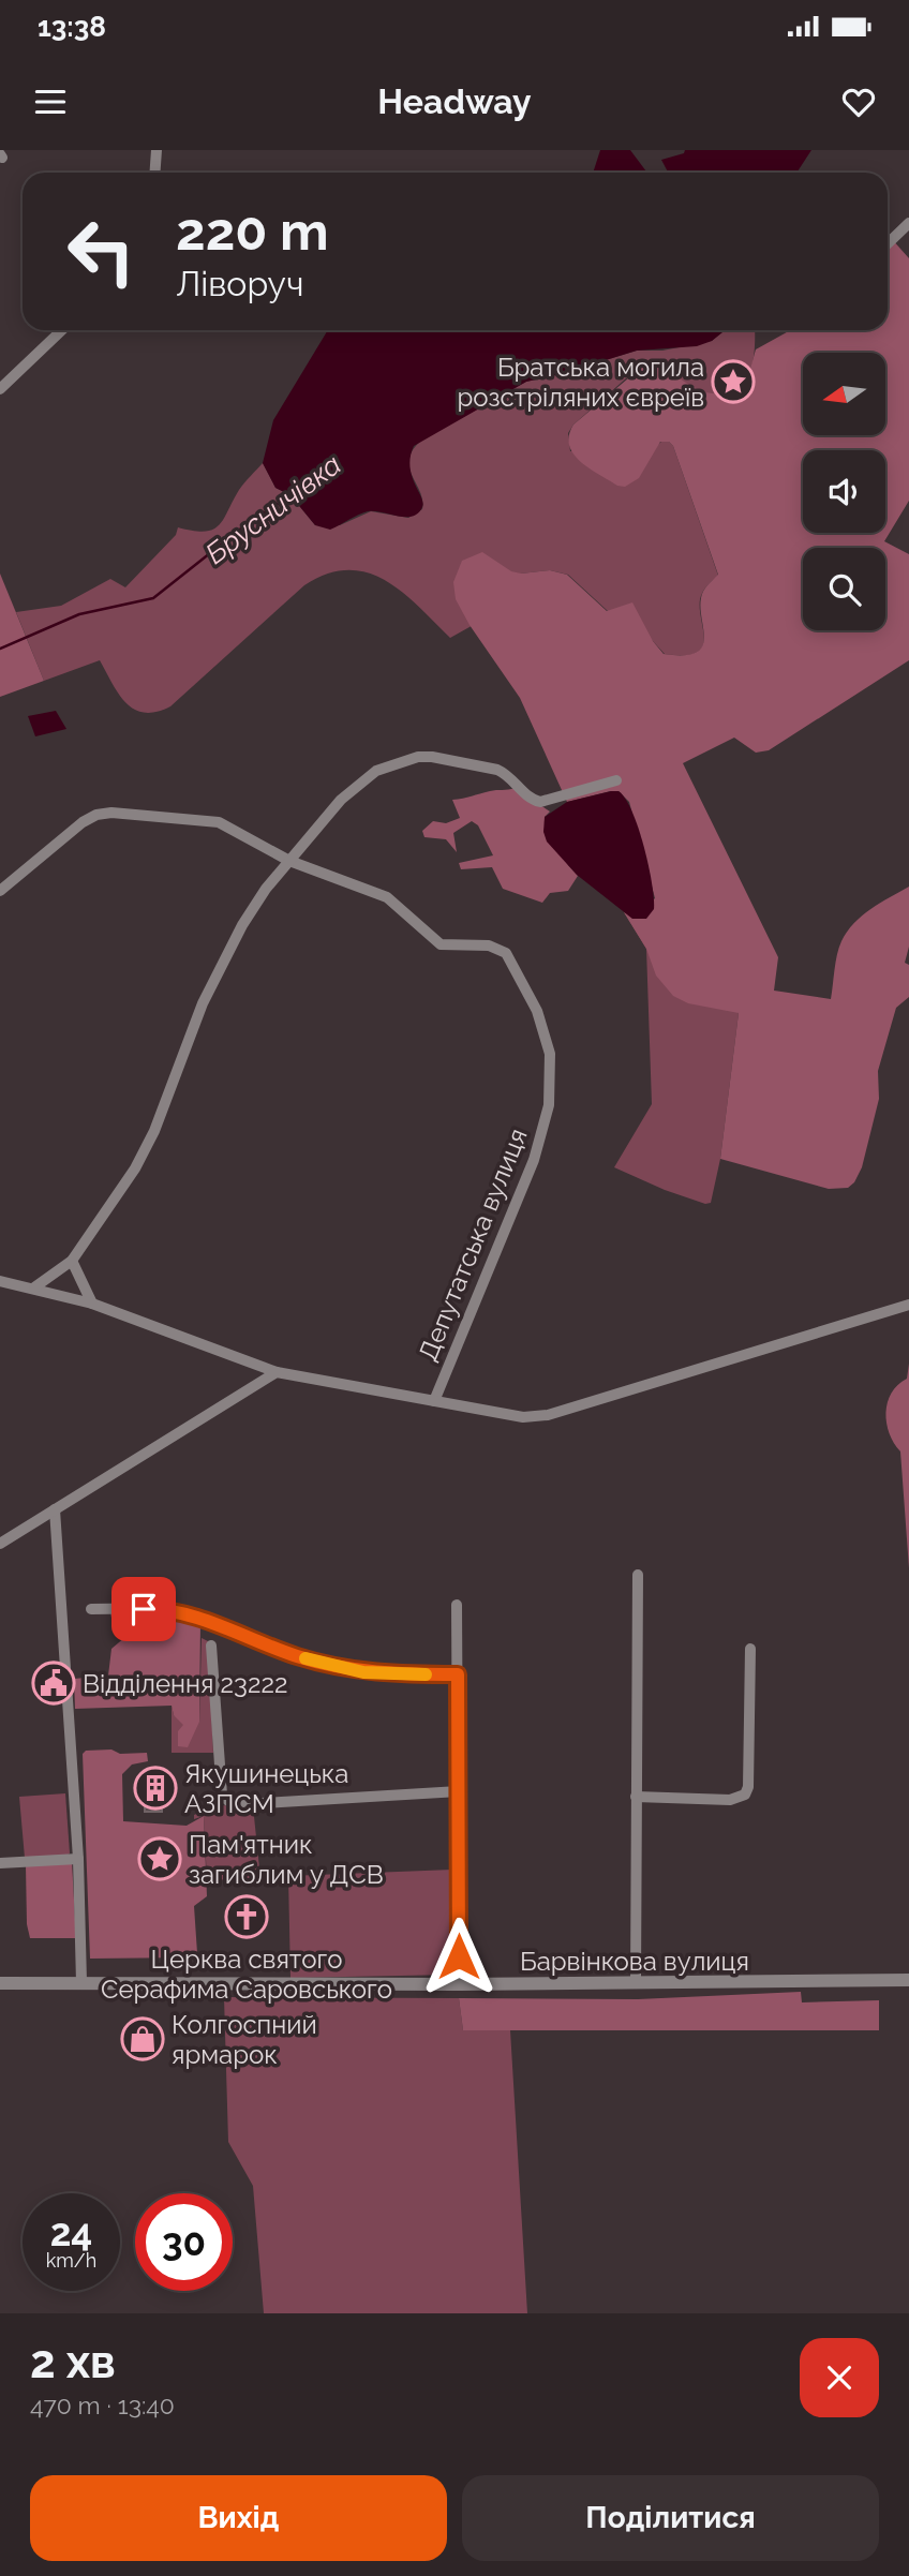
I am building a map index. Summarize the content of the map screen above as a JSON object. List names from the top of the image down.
{
  "streets": {
    "street": ["Депутатська вулиця", "Барвінкова вулиця"]
  },
  "water": ["Брусничівка"],
  "places": {
    "place": ["Братська могила розстріляних євреїв", "Пам'ятник загиблим у ДСВ"],
    "public building": ["Відділення 23222"],
    "building": ["Якушинецька АЗПСМ"],
    "church": ["Церква святого Серафима Саровського"],
    "shop": ["Колгоспний ярмарок"]
  },
  "north": "left",
  "page": {
    "status": "13:38",
    "header": "Headway",
    "turn": ["220 m", "Ліворуч"],
    "speed": "24 km/h",
    "limit": "30",
    "heading": ["2 хв", "470 m · 13:40"],
    "buttons": ["Вихід", "Поділитися"]
  }
}
